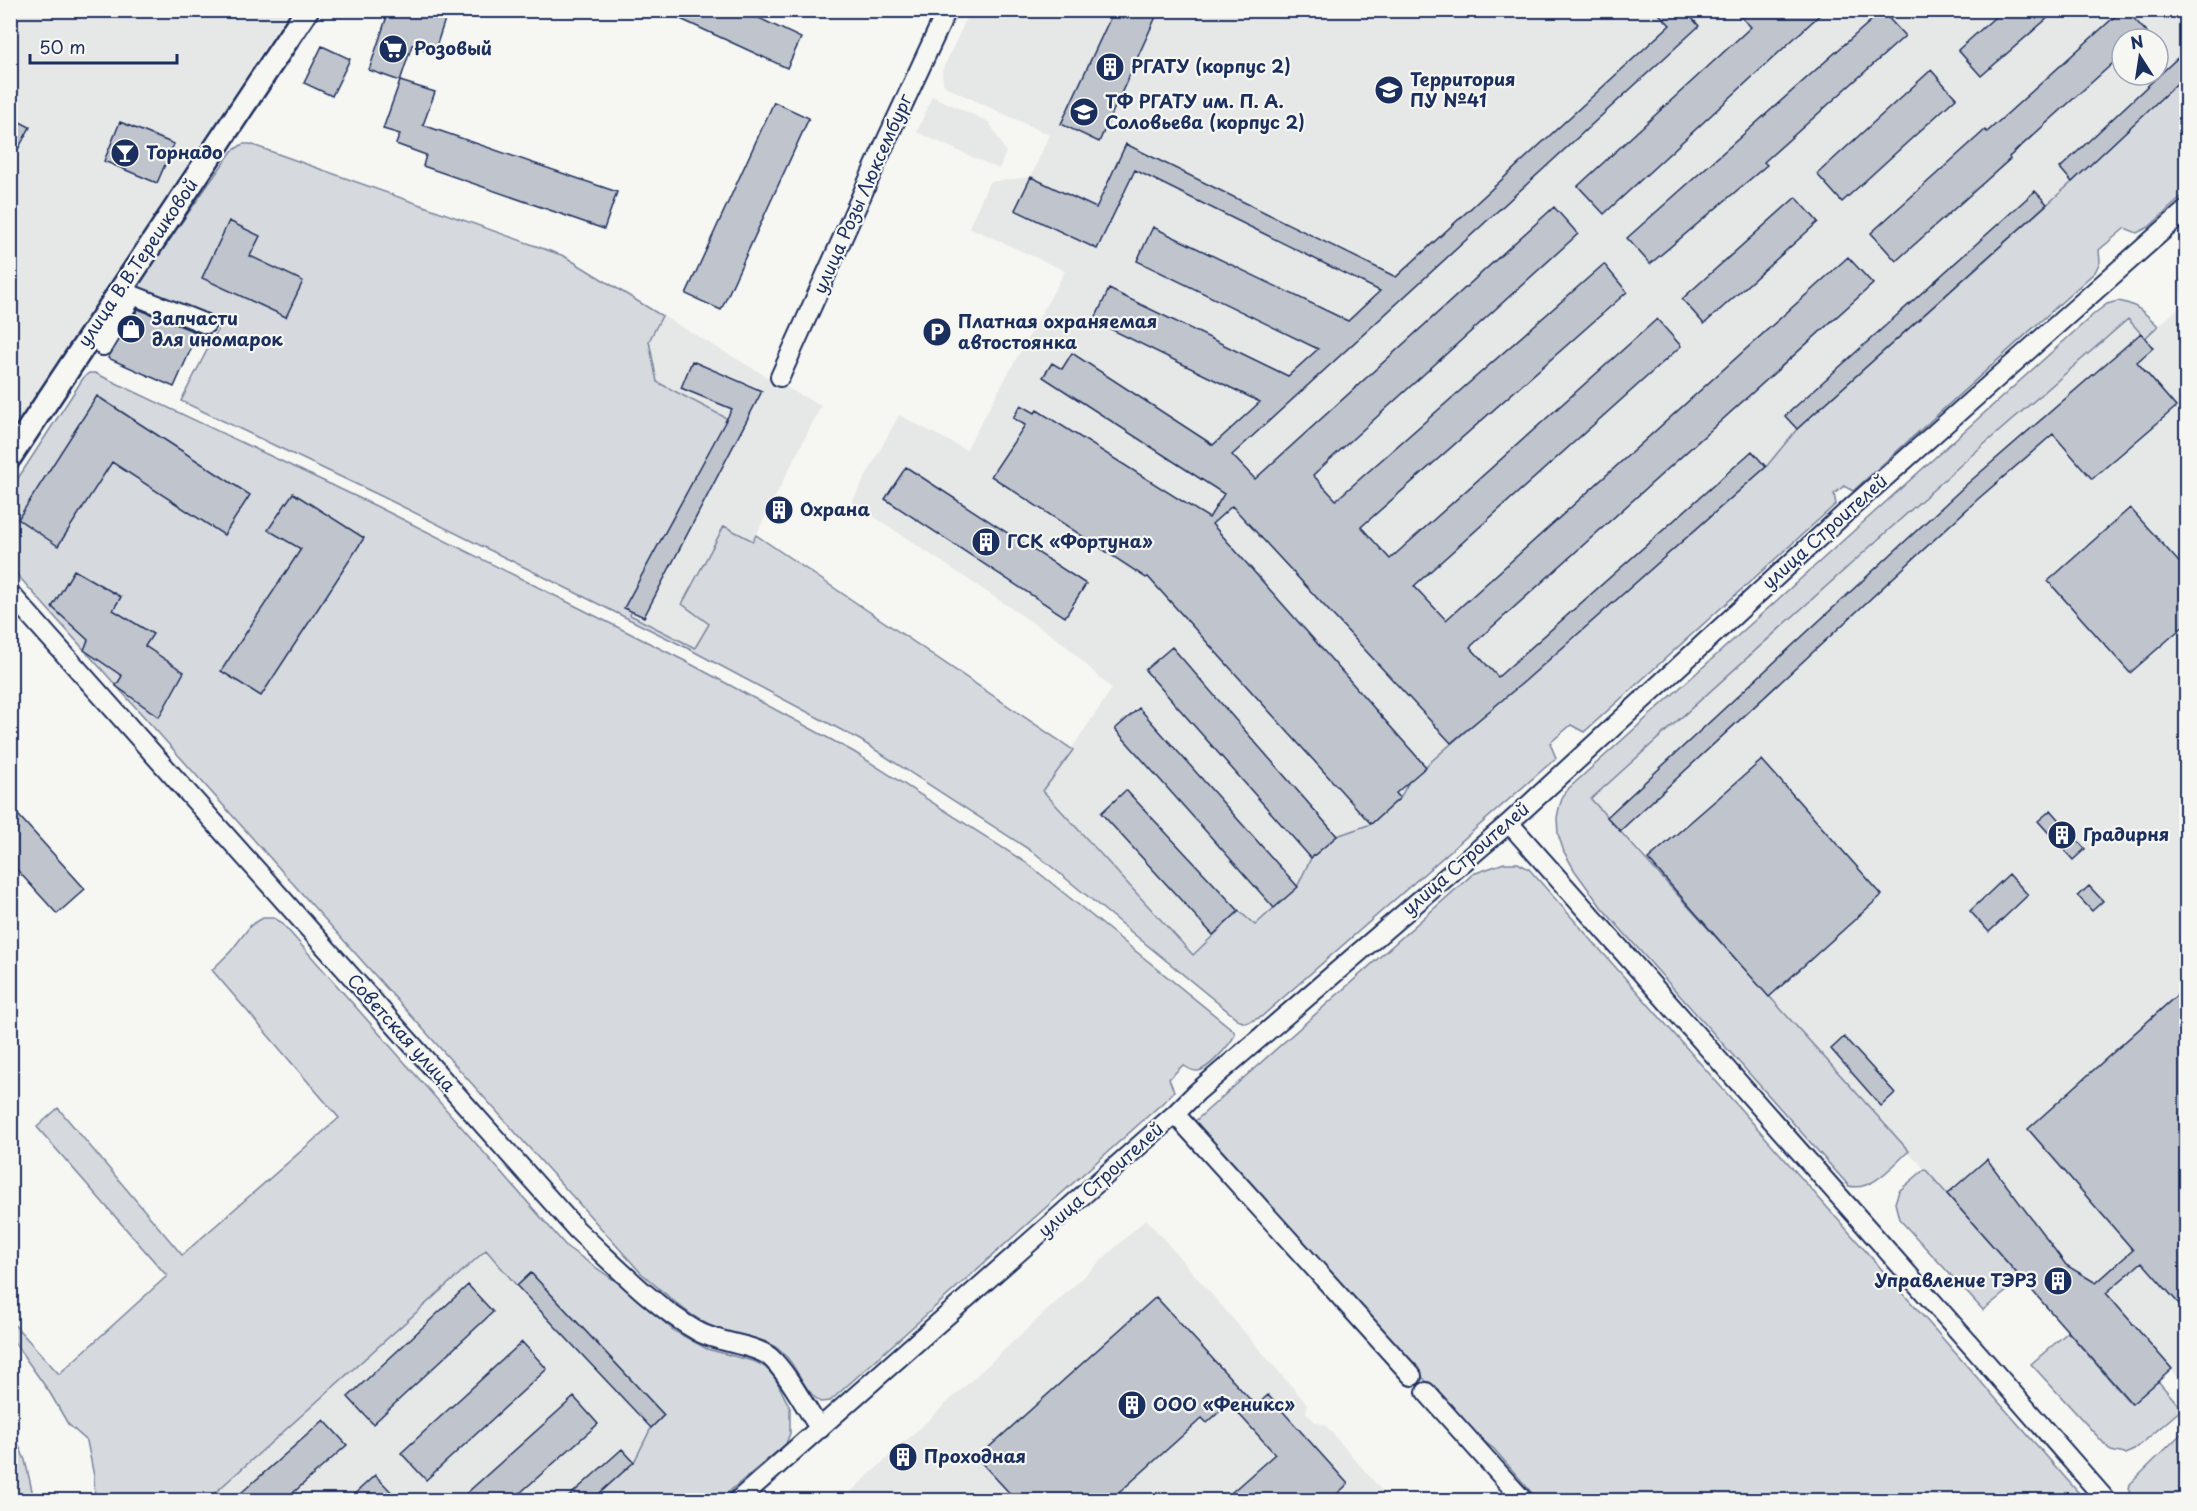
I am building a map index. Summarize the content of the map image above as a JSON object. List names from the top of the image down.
{
  "streets": {
    "street": [
      "улица Розы Люксембург",
      "улица В.В.Терешковой",
      "улица Строителей",
      "Советская улица"
    ]
  },
  "crossings": [
    ["улица Строителей", "Советская улица"]
  ],
  "places": {
    "supermarket": ["Розовый"],
    "building": [
      "РГАТУ (корпус 2)",
      "Охрана",
      "ГСК «Фортуна»",
      "Градирня",
      "Управление ТЭРЗ",
      "ООО «Феникс»",
      "Проходная"
    ],
    "school or university": ["Территория ПУ №41", "ТФ РГАТУ им. П. А. Соловьева (корпус 2)"],
    "bar": ["Торнадо"],
    "shop": ["Запчасти для иномарок"],
    "parking": ["Платная охраняемая автостоянка"]
  },
  "scale_bar": "50 m",
  "north": "top"
}
